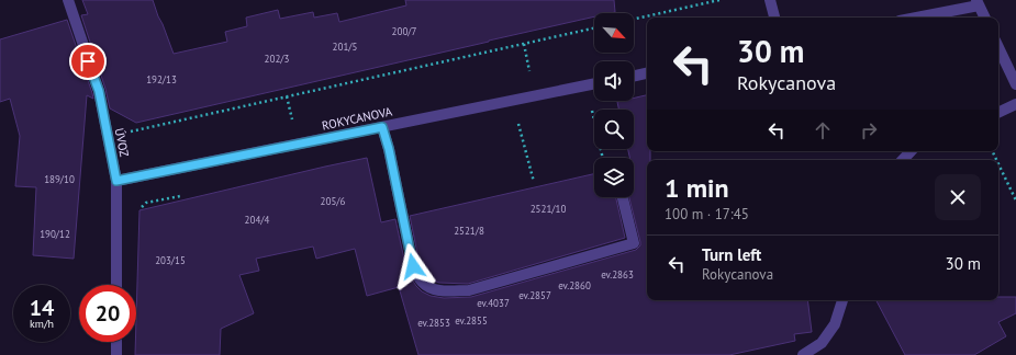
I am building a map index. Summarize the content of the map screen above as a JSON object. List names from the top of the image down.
{
  "streets": {
    "street": ["ROKYCANOVA", "ÚVOZ"]
  },
  "crossings": [
    ["ROKYCANOVA", "ÚVOZ"]
  ],
  "house_numbers": [
    "200/7",
    "201/5",
    "202/3",
    "192/13",
    "189/10",
    "205/6",
    "2521/10",
    "204/4",
    "2521/8",
    "190/12",
    "203/15",
    "ev.2863",
    "ev.2860",
    "ev.2857",
    "ev.4037",
    "ev.2855",
    "ev.2853"
  ],
  "north": "bottom right",
  "page": {
    "turn": ["30 m", "Rokycanova"],
    "heading": ["1 min", "100 m · 17:45"],
    "list": [
      {
        "name": "Turn left",
        "note": "Rokycanova",
        "value": "30 m"
      }
    ],
    "speed": "14 km/h",
    "limit": "20"
  }
}
